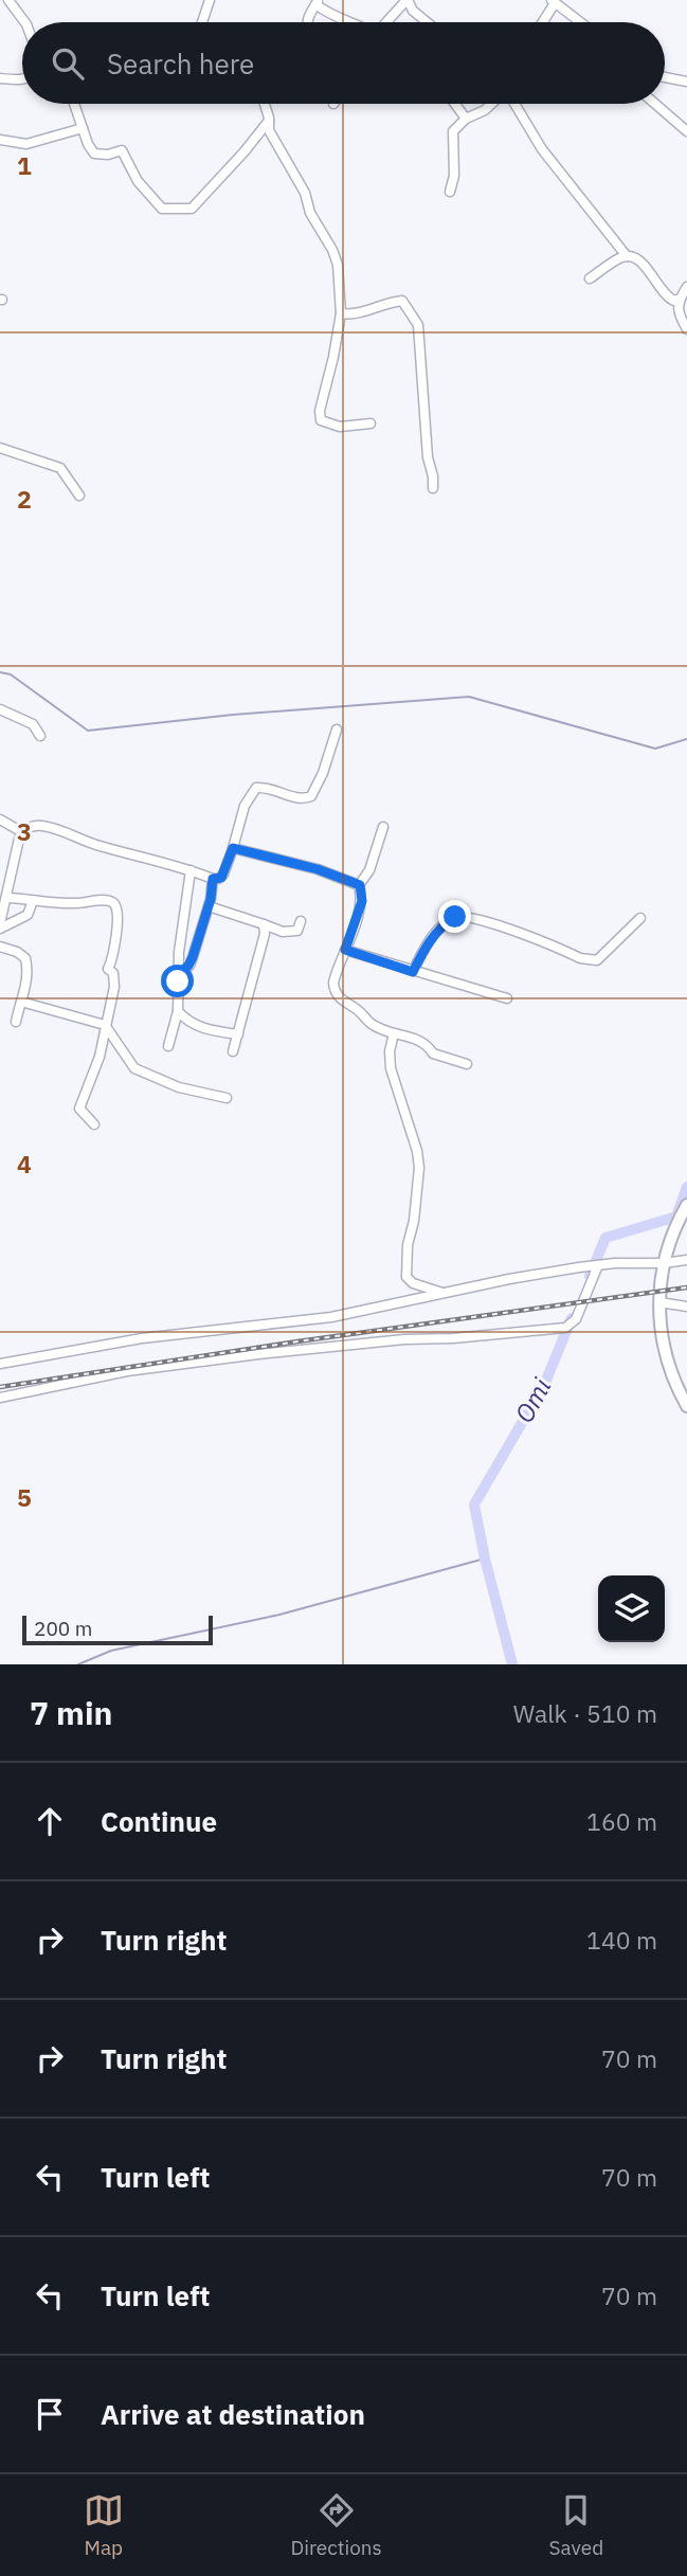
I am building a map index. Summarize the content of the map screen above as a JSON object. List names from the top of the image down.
{
  "water": ["Omi"],
  "scale_bar": "200 m",
  "page": {
    "search": "Search here",
    "scale": "200 m",
    "heading": ["7 min", "Walk · 510 m"],
    "list": [
      ["Continue", "160 m"],
      ["Turn right", "140 m"],
      ["Turn right", "70 m"],
      ["Turn left", "70 m"],
      ["Turn left", "70 m"],
      "Arrive at destination"
    ],
    "nav": ["Map", "Directions", "Saved"]
  },
  "grid": {
    "rows": [
      "1",
      "2",
      "3",
      "4",
      "5"
    ]
  }
}
